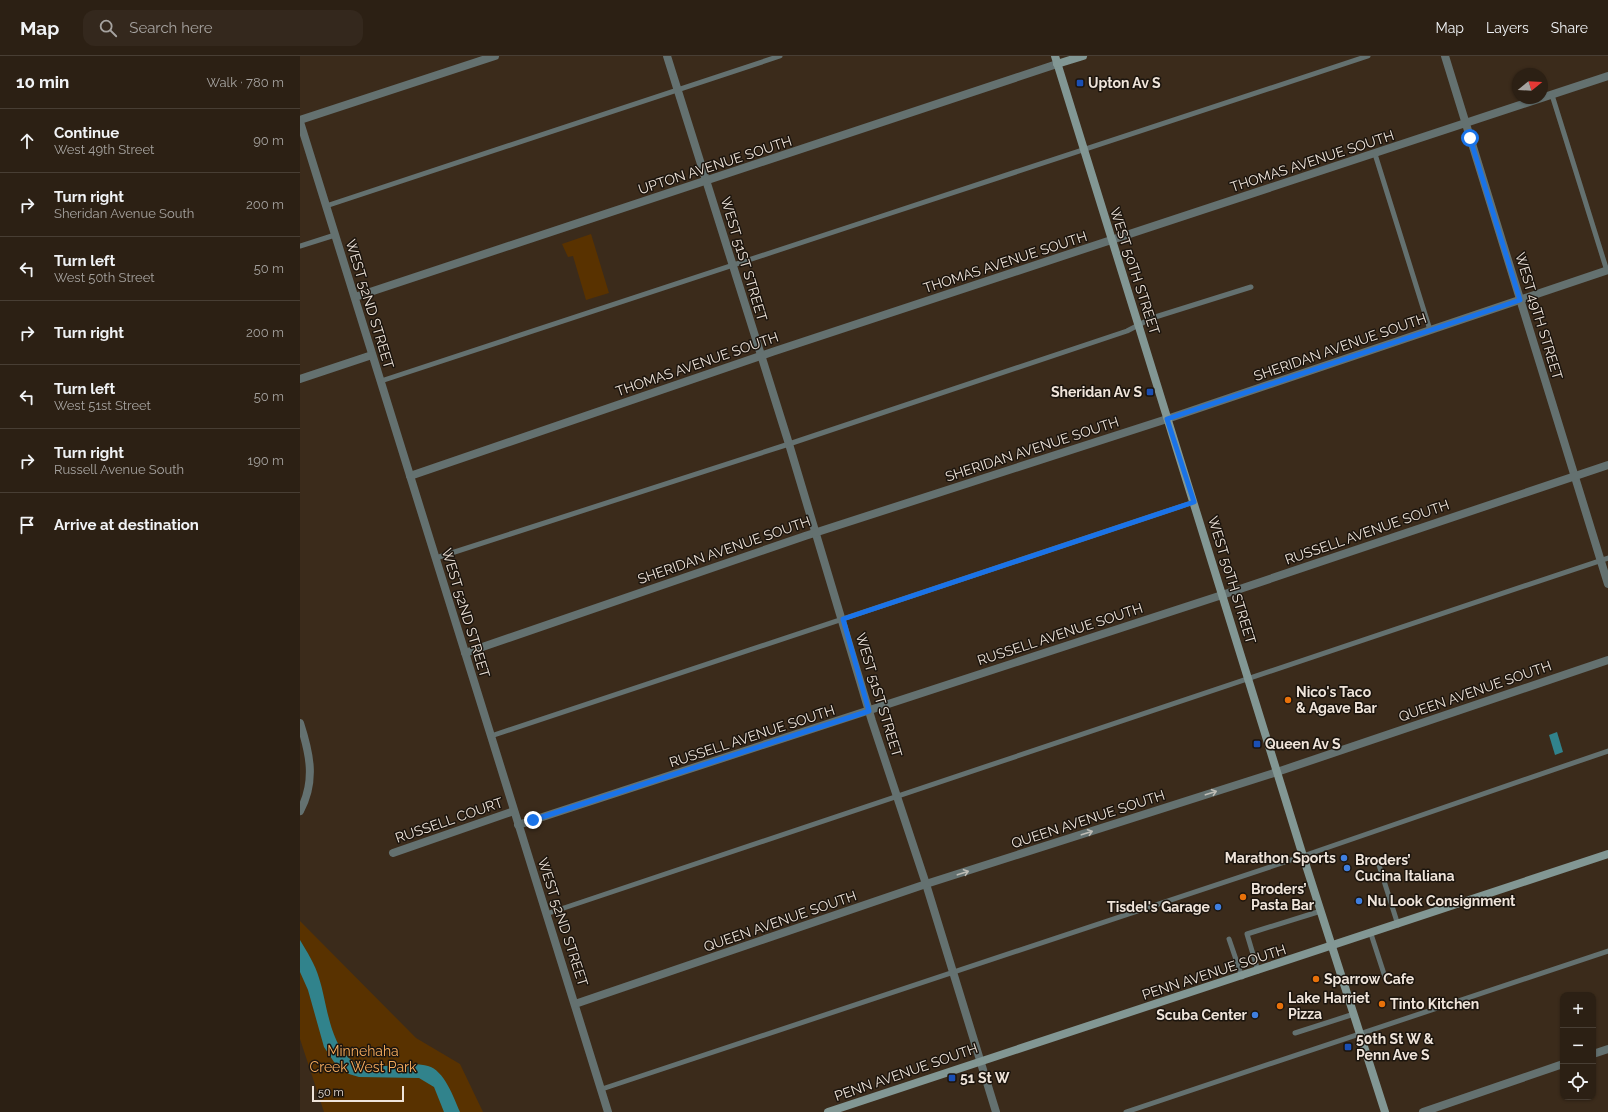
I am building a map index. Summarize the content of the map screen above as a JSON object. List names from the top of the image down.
{
  "streets": {
    "main road": ["UPTON AVENUE SOUTH", "WEST 50TH STREET", "PENN AVENUE SOUTH"],
    "street": [
      "THOMAS AVENUE SOUTH",
      "WEST 51ST STREET",
      "WEST 52ND STREET",
      "WEST 49TH STREET",
      "SHERIDAN AVENUE SOUTH",
      "RUSSELL AVENUE SOUTH",
      "QUEEN AVENUE SOUTH",
      "RUSSELL COURT"
    ]
  },
  "crossings": [
    ["THOMAS AVENUE SOUTH", "WEST 51ST STREET"],
    ["THOMAS AVENUE SOUTH", "WEST 50TH STREET"],
    ["THOMAS AVENUE SOUTH", "WEST 52ND STREET"],
    ["THOMAS AVENUE SOUTH", "WEST 49TH STREET"],
    ["UPTON AVENUE SOUTH", "WEST 51ST STREET"],
    ["UPTON AVENUE SOUTH", "WEST 50TH STREET"],
    ["UPTON AVENUE SOUTH", "WEST 52ND STREET"],
    ["WEST 51ST STREET", "SHERIDAN AVENUE SOUTH"],
    ["WEST 51ST STREET", "RUSSELL AVENUE SOUTH"],
    ["WEST 51ST STREET", "QUEEN AVENUE SOUTH"],
    ["WEST 51ST STREET", "PENN AVENUE SOUTH"],
    ["WEST 50TH STREET", "SHERIDAN AVENUE SOUTH"],
    ["WEST 50TH STREET", "RUSSELL AVENUE SOUTH"],
    ["WEST 50TH STREET", "QUEEN AVENUE SOUTH"],
    ["WEST 50TH STREET", "PENN AVENUE SOUTH"],
    ["WEST 52ND STREET", "SHERIDAN AVENUE SOUTH"],
    ["WEST 52ND STREET", "RUSSELL AVENUE SOUTH"],
    ["WEST 52ND STREET", "QUEEN AVENUE SOUTH"],
    ["WEST 52ND STREET", "RUSSELL COURT"],
    ["WEST 49TH STREET", "SHERIDAN AVENUE SOUTH"],
    ["WEST 49TH STREET", "RUSSELL AVENUE SOUTH"]
  ],
  "parks": ["Minnehaha Creek West Park"],
  "places": {
    "transit": [
      "Upton Av S",
      "Sheridan Av S",
      "Queen Av S",
      "50th St W & Penn Ave S",
      "51 St W"
    ],
    "other": [
      "Nico's Taco & Agave Bar",
      "Marathon Sports",
      "Broders’ Cucina Italiana",
      "Broders’ Pasta Bar",
      "Nu Look Consignment",
      "Tisdel's Garage",
      "Sparrow Cafe",
      "Tinto Kitchen",
      "Lake Harriet Pizza",
      "Scuba Center"
    ]
  },
  "scale_bar": "50 m",
  "north": "right",
  "page": {
    "header": "Map",
    "search": "Search here",
    "nav": ["Map", "Layers", "Share"],
    "heading": ["10 min", "Walk · 780 m"],
    "list": [
      ["Continue", "West 49th Street", "90 m"],
      ["Turn right", "Sheridan Avenue South", "200 m"],
      ["Turn left", "West 50th Street", "50 m"],
      ["Turn right", "200 m"],
      ["Turn left", "West 51st Street", "50 m"],
      ["Turn right", "Russell Avenue South", "190 m"],
      "Arrive at destination"
    ],
    "map_buttons": ["+", "−"],
    "scale": "50 m"
  }
}
